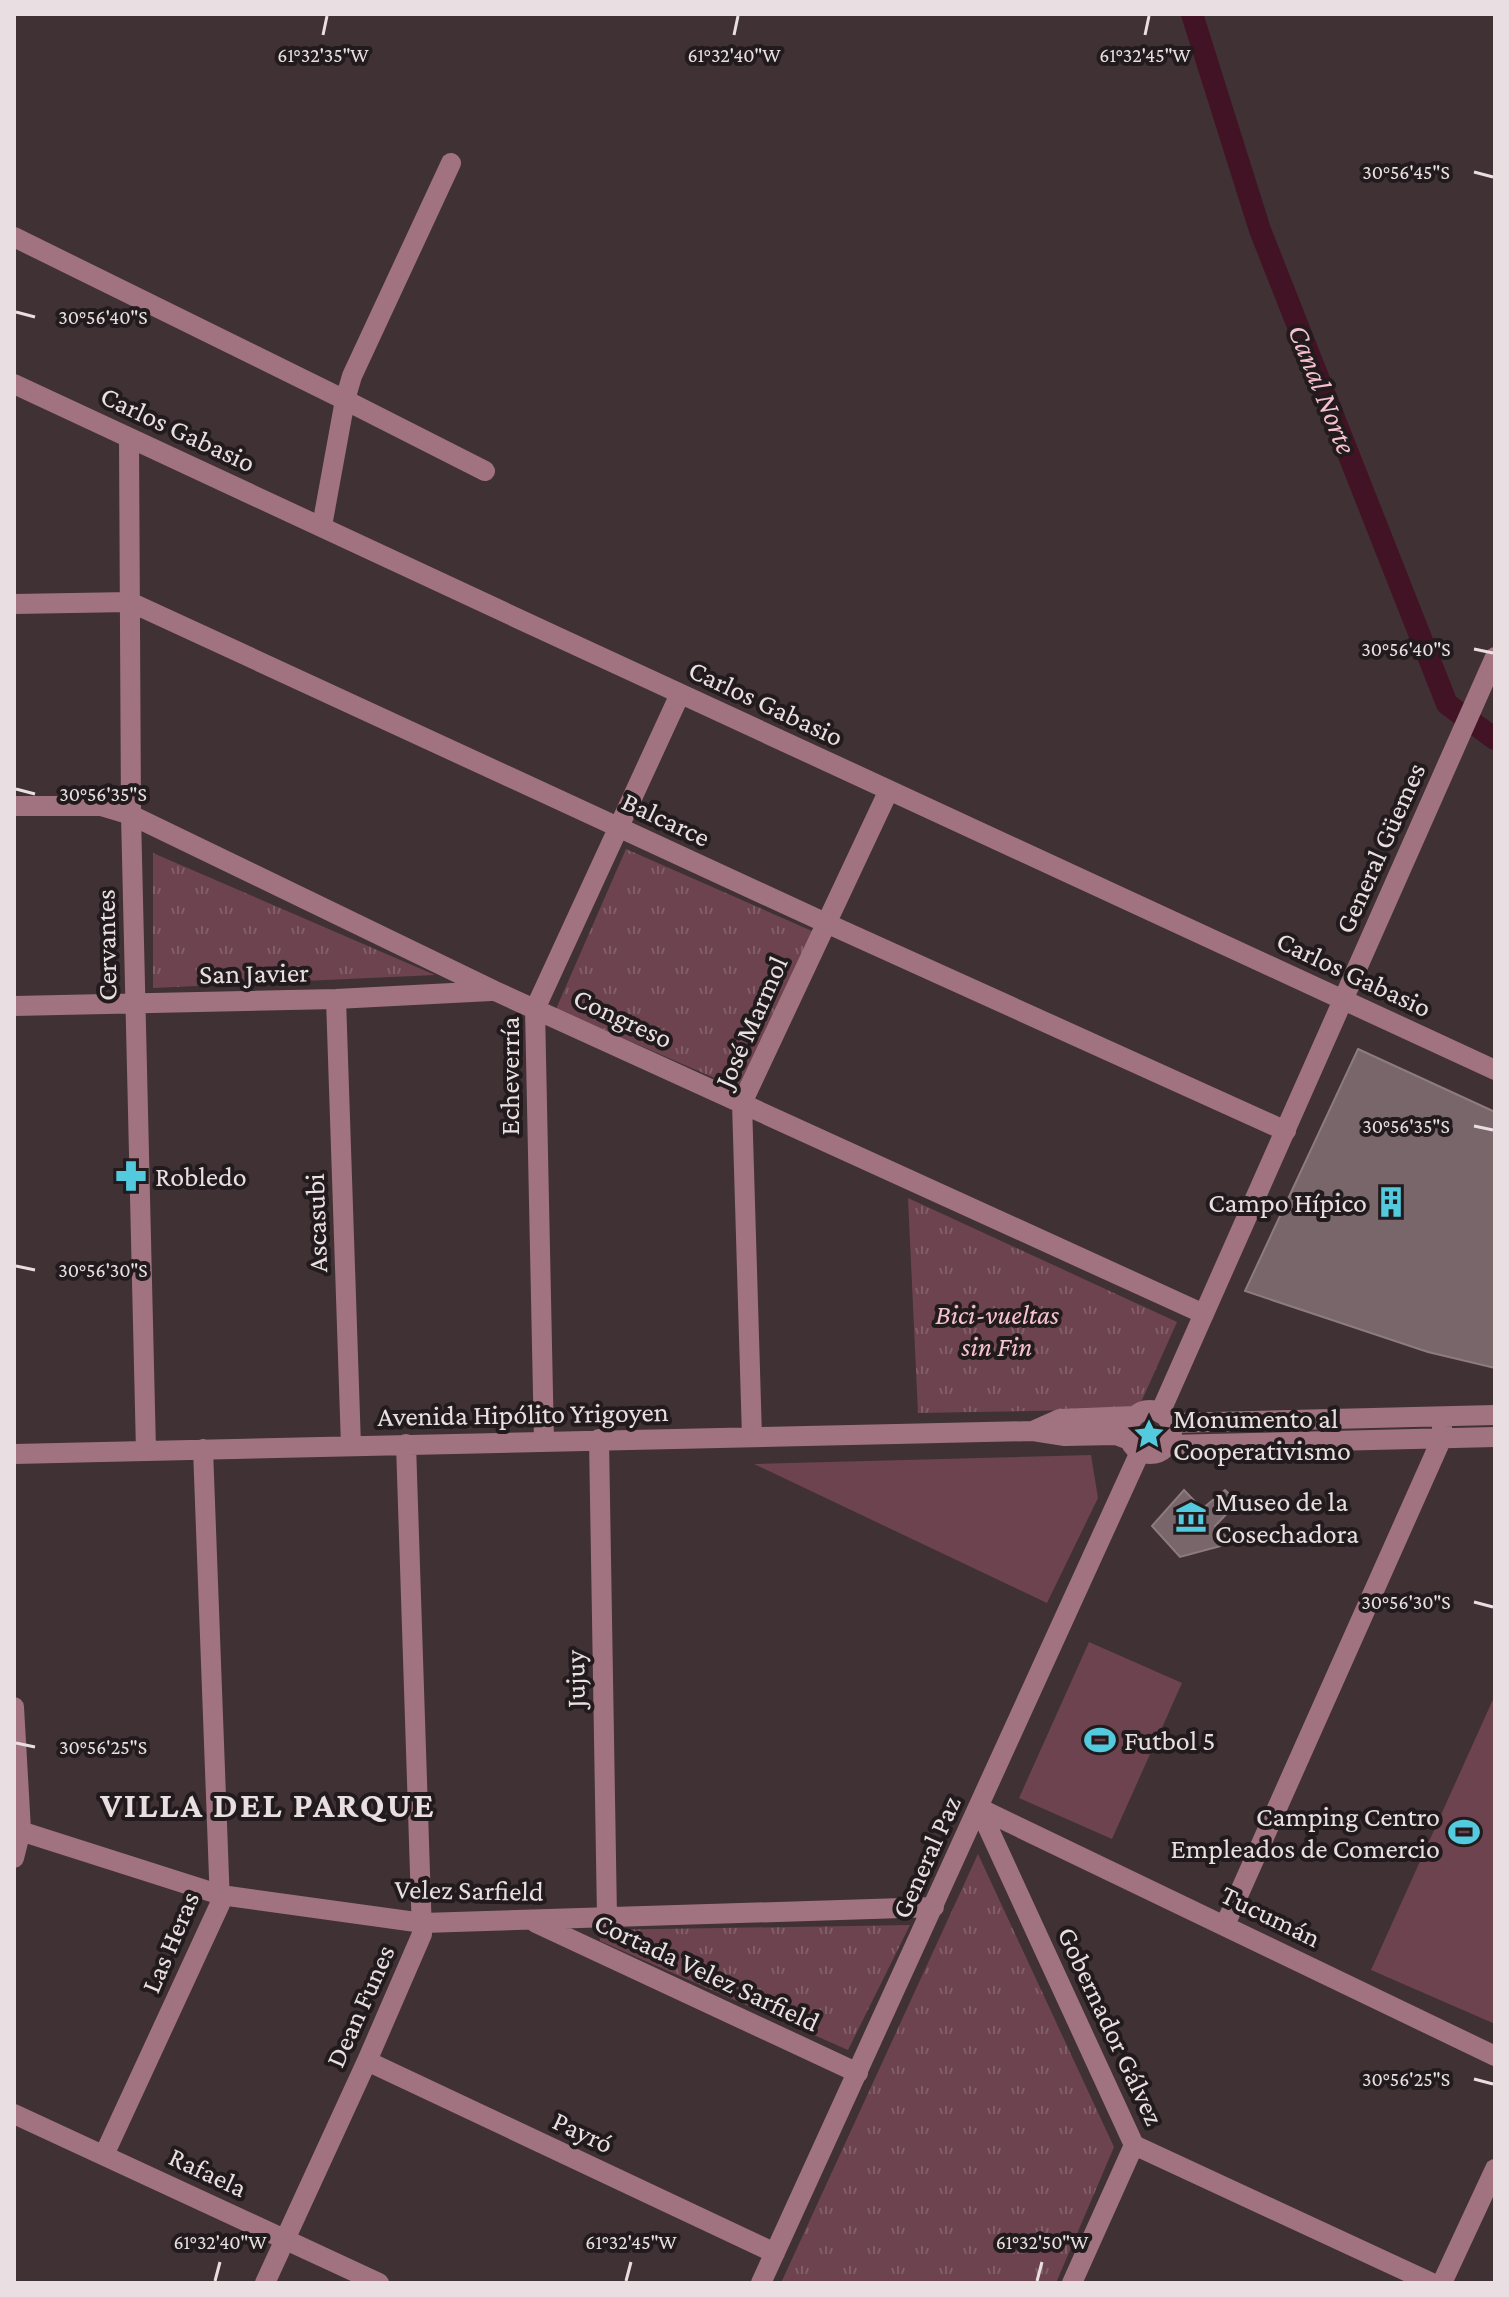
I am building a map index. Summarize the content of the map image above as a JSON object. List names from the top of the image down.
{
  "streets": {
    "street": [
      "Carlos Gabasio",
      "Balcarce",
      "General Güemes",
      "Cervantes",
      "San Javier",
      "Congreso",
      "José Marmol",
      "Echeverría",
      "Ascasubi",
      "Avenida Hipólito Yrigoyen",
      "Jujuy",
      "General Paz",
      "Velez Sarfield",
      "Tucumán",
      "Las Heras",
      "Cortada Velez Sarfield",
      "Dean Funes",
      "Gobernador Gálvez",
      "Payró",
      "Rafaela"
    ]
  },
  "crossings": [
    ["Carlos Gabasio", "General Güemes"],
    ["Carlos Gabasio", "Cervantes"],
    ["Carlos Gabasio", "José Marmol"],
    ["Carlos Gabasio", "Echeverría"],
    ["Balcarce", "General Güemes"],
    ["Balcarce", "Cervantes"],
    ["Balcarce", "José Marmol"],
    ["Balcarce", "Echeverría"],
    ["General Güemes", "Congreso"],
    ["General Güemes", "Avenida Hipólito Yrigoyen"],
    ["General Güemes", "General Paz"],
    ["Cervantes", "San Javier"],
    ["Cervantes", "Congreso"],
    ["Cervantes", "Avenida Hipólito Yrigoyen"],
    ["San Javier", "Congreso"],
    ["San Javier", "Ascasubi"],
    ["Congreso", "José Marmol"],
    ["Congreso", "Echeverría"],
    ["José Marmol", "Avenida Hipólito Yrigoyen"],
    ["Echeverría", "Avenida Hipólito Yrigoyen"],
    ["Ascasubi", "Avenida Hipólito Yrigoyen"],
    ["Avenida Hipólito Yrigoyen", "Jujuy"],
    ["Avenida Hipólito Yrigoyen", "General Paz"],
    ["Avenida Hipólito Yrigoyen", "Las Heras"],
    ["Avenida Hipólito Yrigoyen", "Dean Funes"],
    ["Jujuy", "Velez Sarfield"],
    ["General Paz", "Velez Sarfield"],
    ["General Paz", "Tucumán"],
    ["General Paz", "Cortada Velez Sarfield"],
    ["General Paz", "Gobernador Gálvez"],
    ["General Paz", "Payró"],
    ["Velez Sarfield", "Las Heras"],
    ["Velez Sarfield", "Cortada Velez Sarfield"],
    ["Velez Sarfield", "Dean Funes"],
    ["Tucumán", "Gobernador Gálvez"],
    ["Las Heras", "Rafaela"],
    ["Dean Funes", "Payró"],
    ["Dean Funes", "Rafaela"]
  ],
  "districts": ["VILLA DEL PARQUE"],
  "water": ["Canal Norte"],
  "parks": ["Bici-vueltas sin Fin"],
  "places": {
    "pharmacy": ["Robledo"],
    "building": ["Campo Hípico"],
    "place": ["Monumento al Cooperativismo"],
    "museum": ["Museo de la Cosechadora"],
    "sports": ["Futbol 5", "Camping Centro Empleados de Comercio"]
  },
  "coordinates": [
    "61°32'35\"W",
    "61°32'40\"W",
    "61°32'45\"W",
    "30°56'45\"S",
    "30°56'40\"S",
    "30°56'35\"S",
    "30°56'30\"S",
    "30°56'25\"S",
    "61°32'50\"W"
  ]
}
